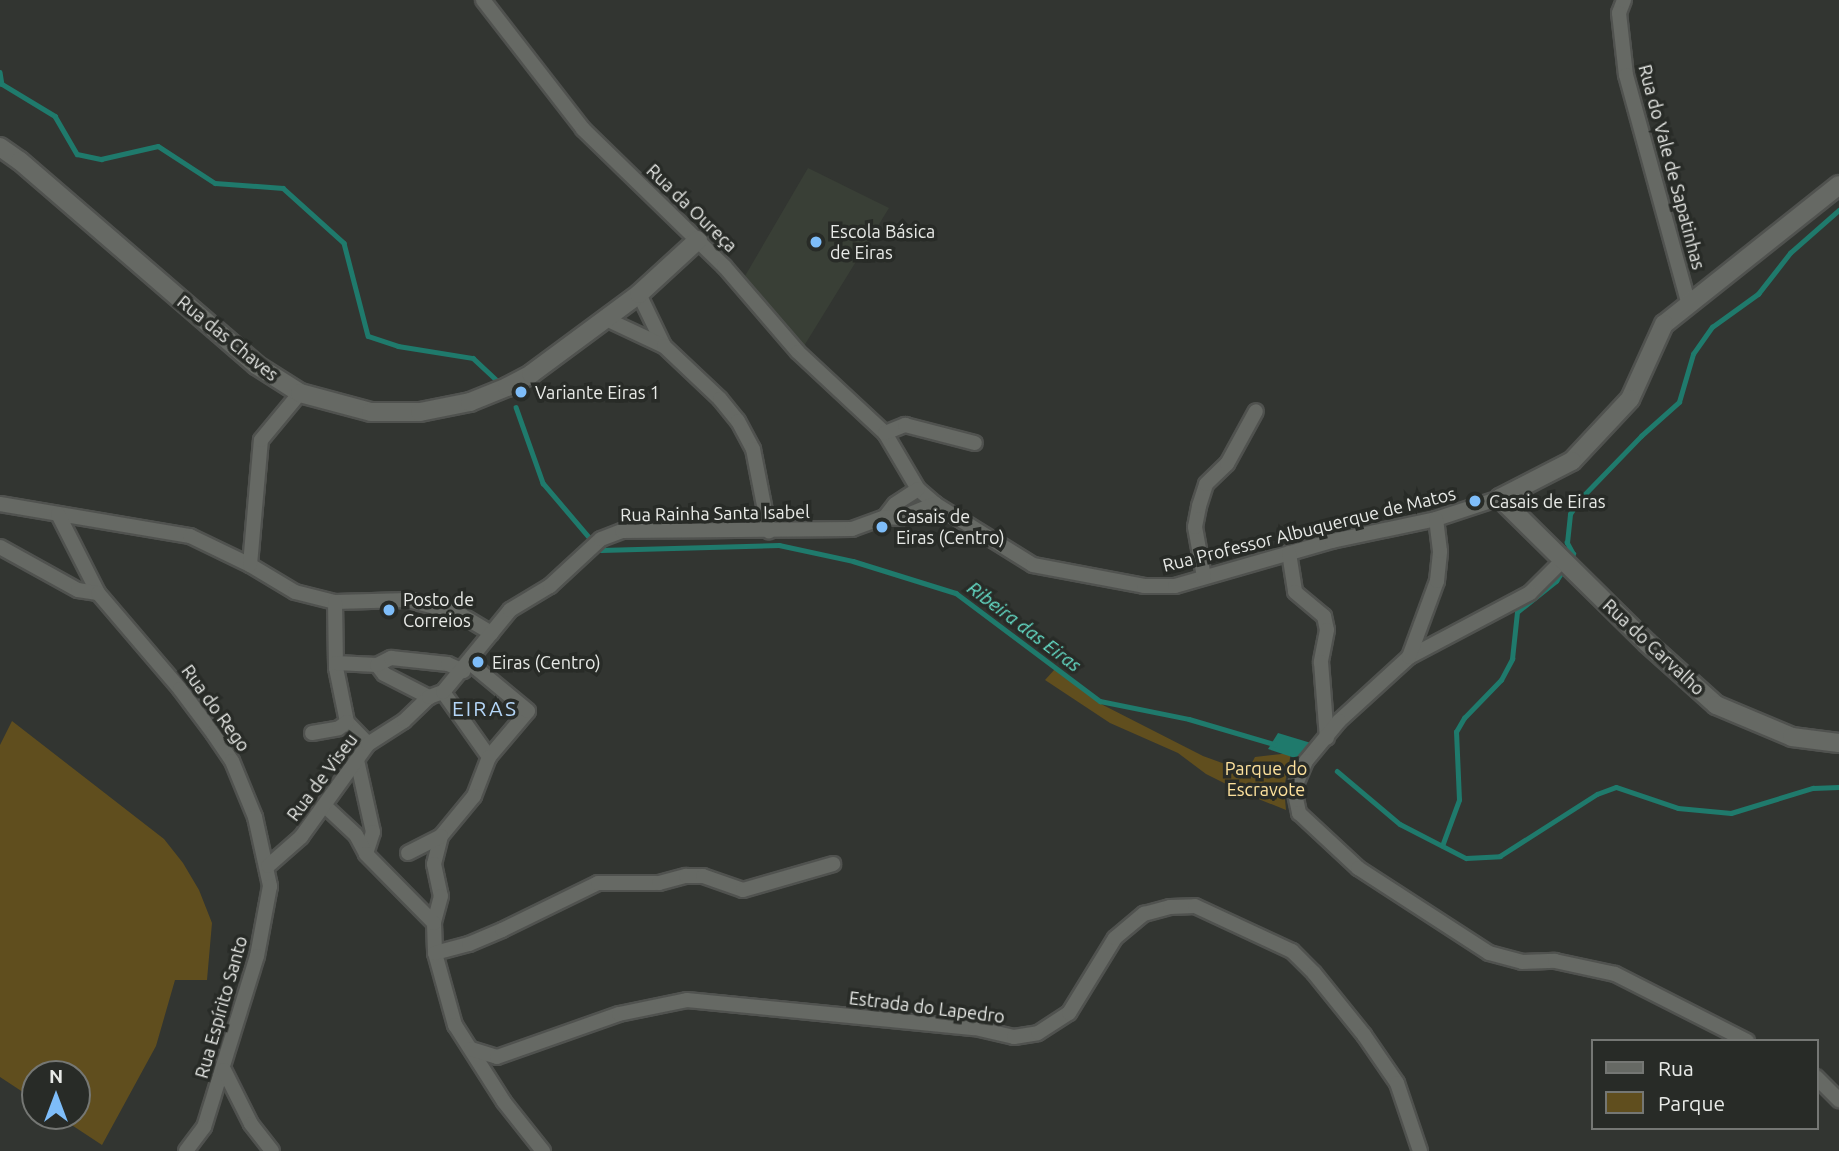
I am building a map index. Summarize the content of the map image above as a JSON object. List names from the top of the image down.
{
  "streets": {
    "street": [
      "Rua do Vale de Sapatinhas",
      "Rua da Oureça",
      "Rua das Chaves",
      "Rua Rainha Santa Isabel",
      "Rua Professor Albuquerque de Matos",
      "Rua do Carvalho",
      "Rua do Rego",
      "Rua de Viseu",
      "Rua Espírito Santo",
      "Estrada do Lapedro"
    ]
  },
  "crossings": [
    ["Rua da Oureça", "Rua das Chaves"],
    ["Rua da Oureça", "Rua Professor Albuquerque de Matos"],
    ["Rua Rainha Santa Isabel", "Rua de Viseu"],
    ["Rua Professor Albuquerque de Matos", "Rua do Carvalho"],
    ["Rua do Rego", "Rua de Viseu"],
    ["Rua do Rego", "Rua Espírito Santo"],
    ["Rua de Viseu", "Rua Espírito Santo"]
  ],
  "districts": ["EIRAS"],
  "water": ["Ribeira das Eiras"],
  "parks": ["Parque do Escravote"],
  "places": [
    "Escola Básica de Eiras",
    "Variante Eiras 1",
    "Casais de Eiras",
    "Casais de Eiras (Centro)",
    "Posto de Correios",
    "Eiras (Centro)"
  ],
  "legend": ["Rua", "Parque"],
  "north": "top"
}
